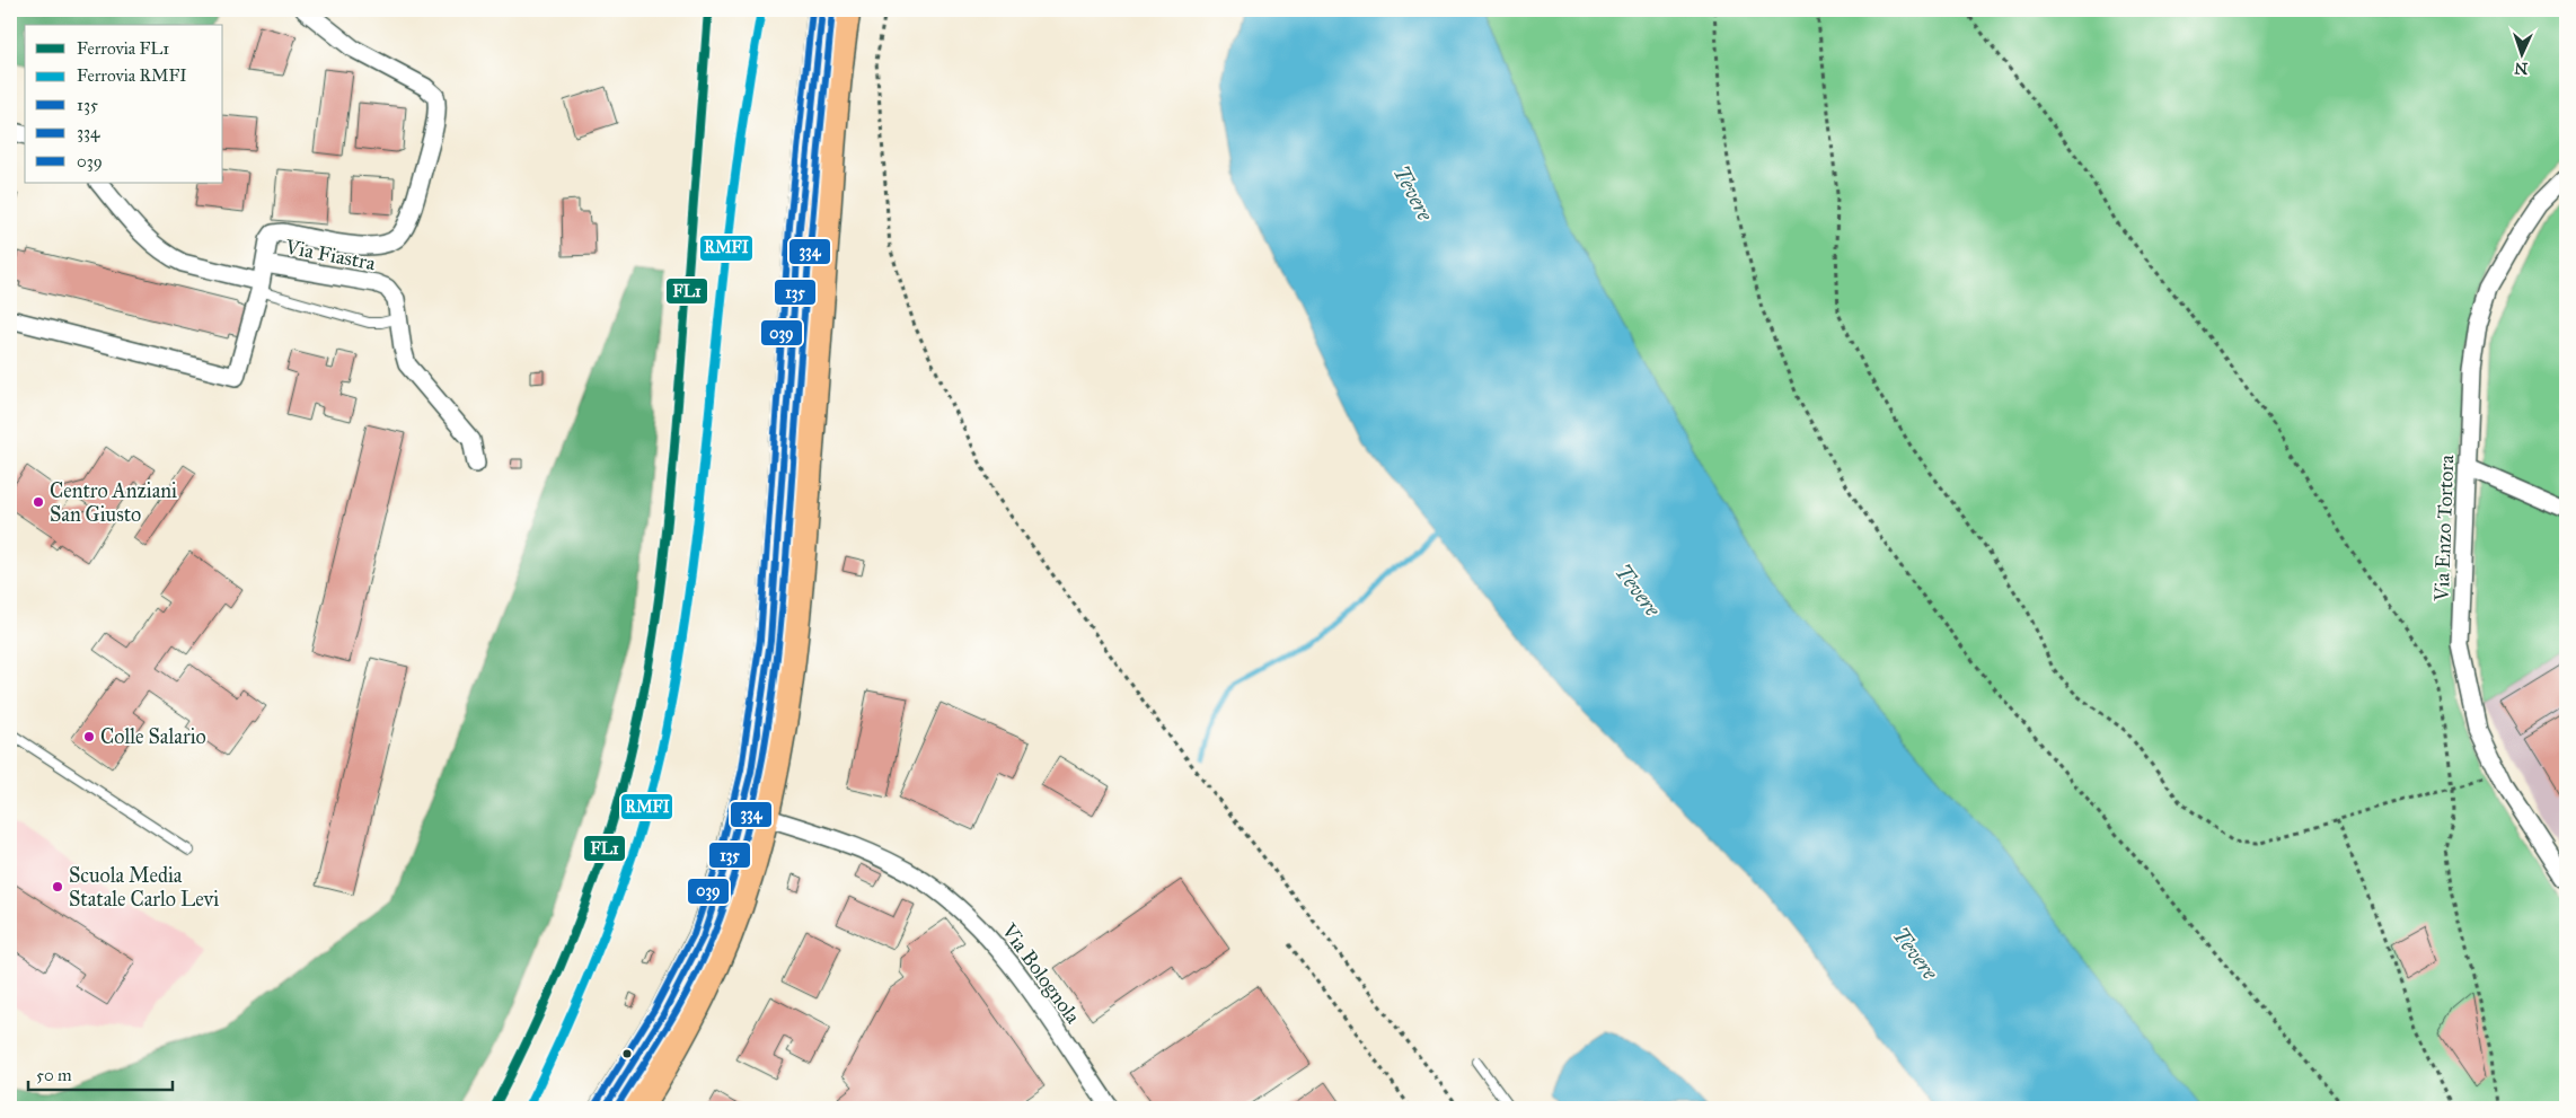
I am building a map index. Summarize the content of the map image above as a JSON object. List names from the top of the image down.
{
  "streets": {
    "street": ["Via Fiastra", "Via Enzo Tortora", "Via Bolognola"]
  },
  "water": ["Tevere"],
  "places": ["Centro Anziani San Giusto", "Colle Salario", "Scuola Media Statale Carlo Levi"],
  "lines": [
    "rail line FL1",
    "rail line RMFI",
    "transit line 135",
    "transit line 039",
    "transit line 334"
  ],
  "legend": [
    "Ferrovia FL1",
    "Ferrovia RMFI",
    "135",
    "334",
    "039"
  ],
  "scale_bar": "50 m",
  "north": "bottom"
}
